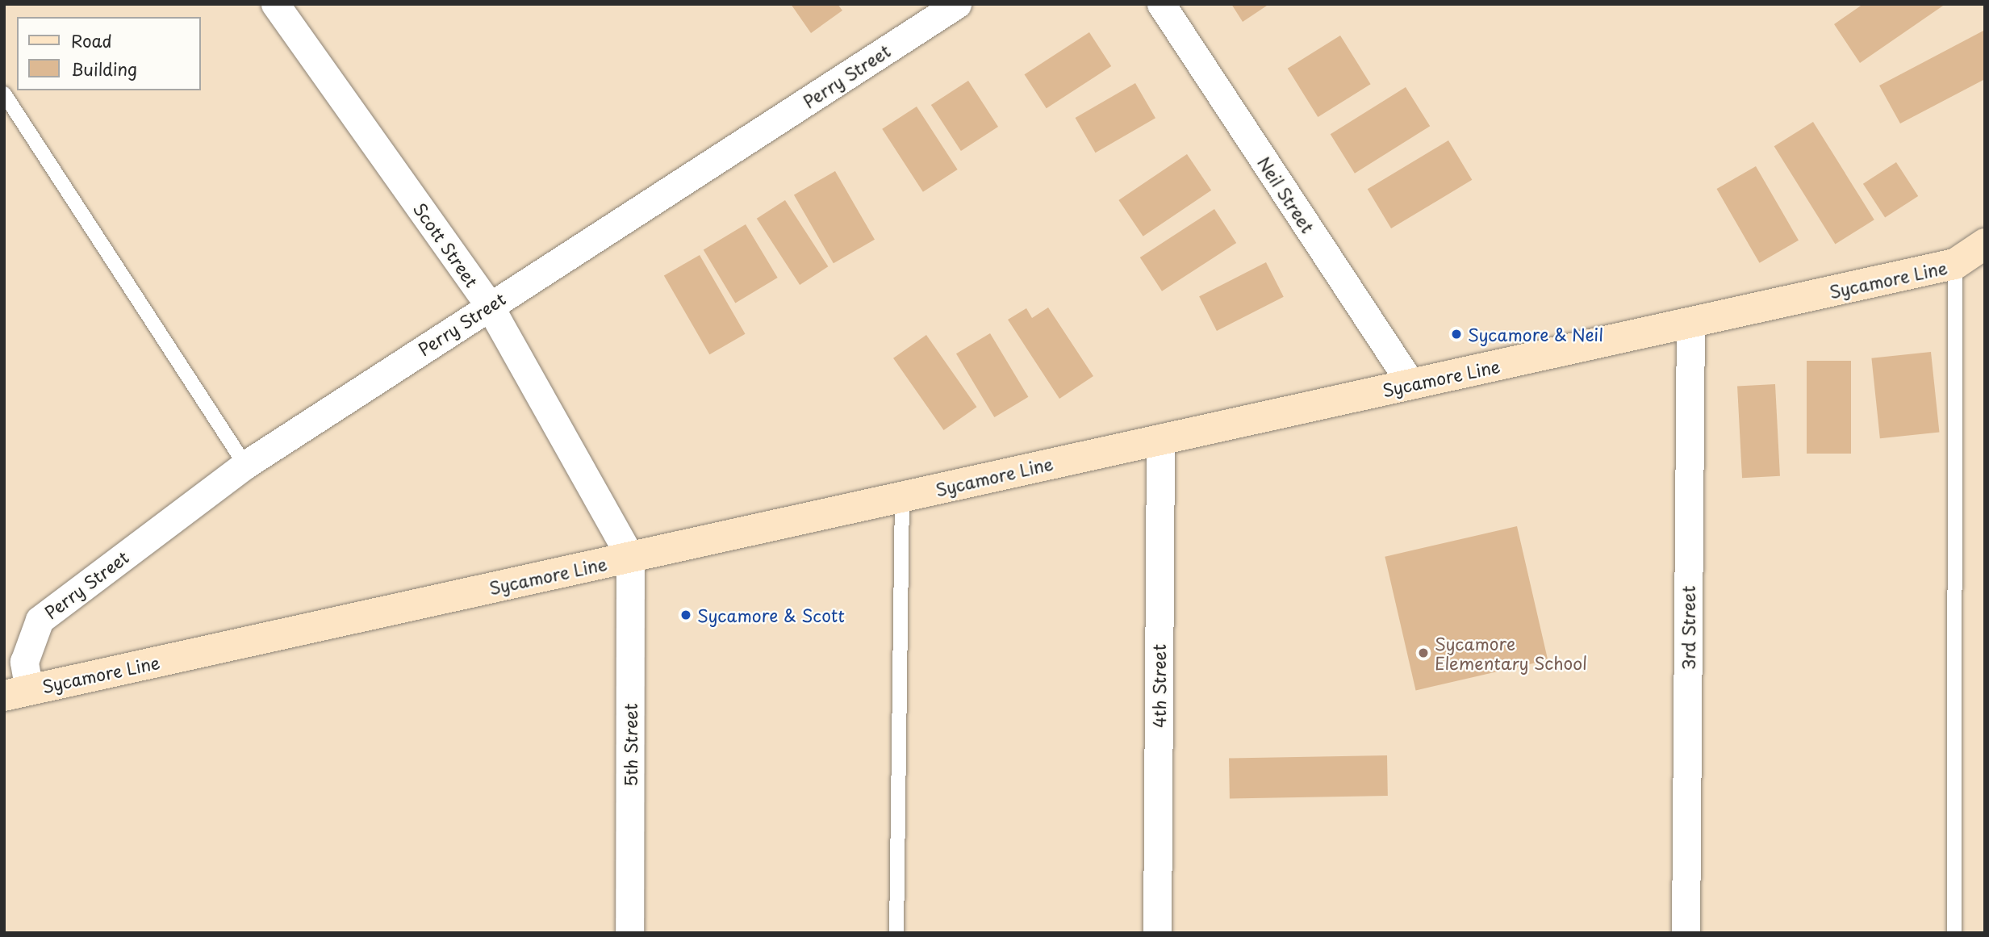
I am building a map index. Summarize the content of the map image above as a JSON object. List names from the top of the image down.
{
  "streets": {
    "street": [
      "Perry Street",
      "Neil Street",
      "Scott Street",
      "Sycamore Line",
      "3rd Street",
      "4th Street",
      "5th Street"
    ]
  },
  "crossings": [
    ["Perry Street", "Scott Street"],
    ["Perry Street", "Sycamore Line"],
    ["Neil Street", "Sycamore Line"],
    ["Scott Street", "Sycamore Line"],
    ["Scott Street", "5th Street"],
    ["Sycamore Line", "3rd Street"],
    ["Sycamore Line", "4th Street"],
    ["Sycamore Line", "5th Street"]
  ],
  "places": ["Sycamore & Neil", "Sycamore & Scott", "Sycamore Elementary School"],
  "legend": ["Road", "Building"]
}
